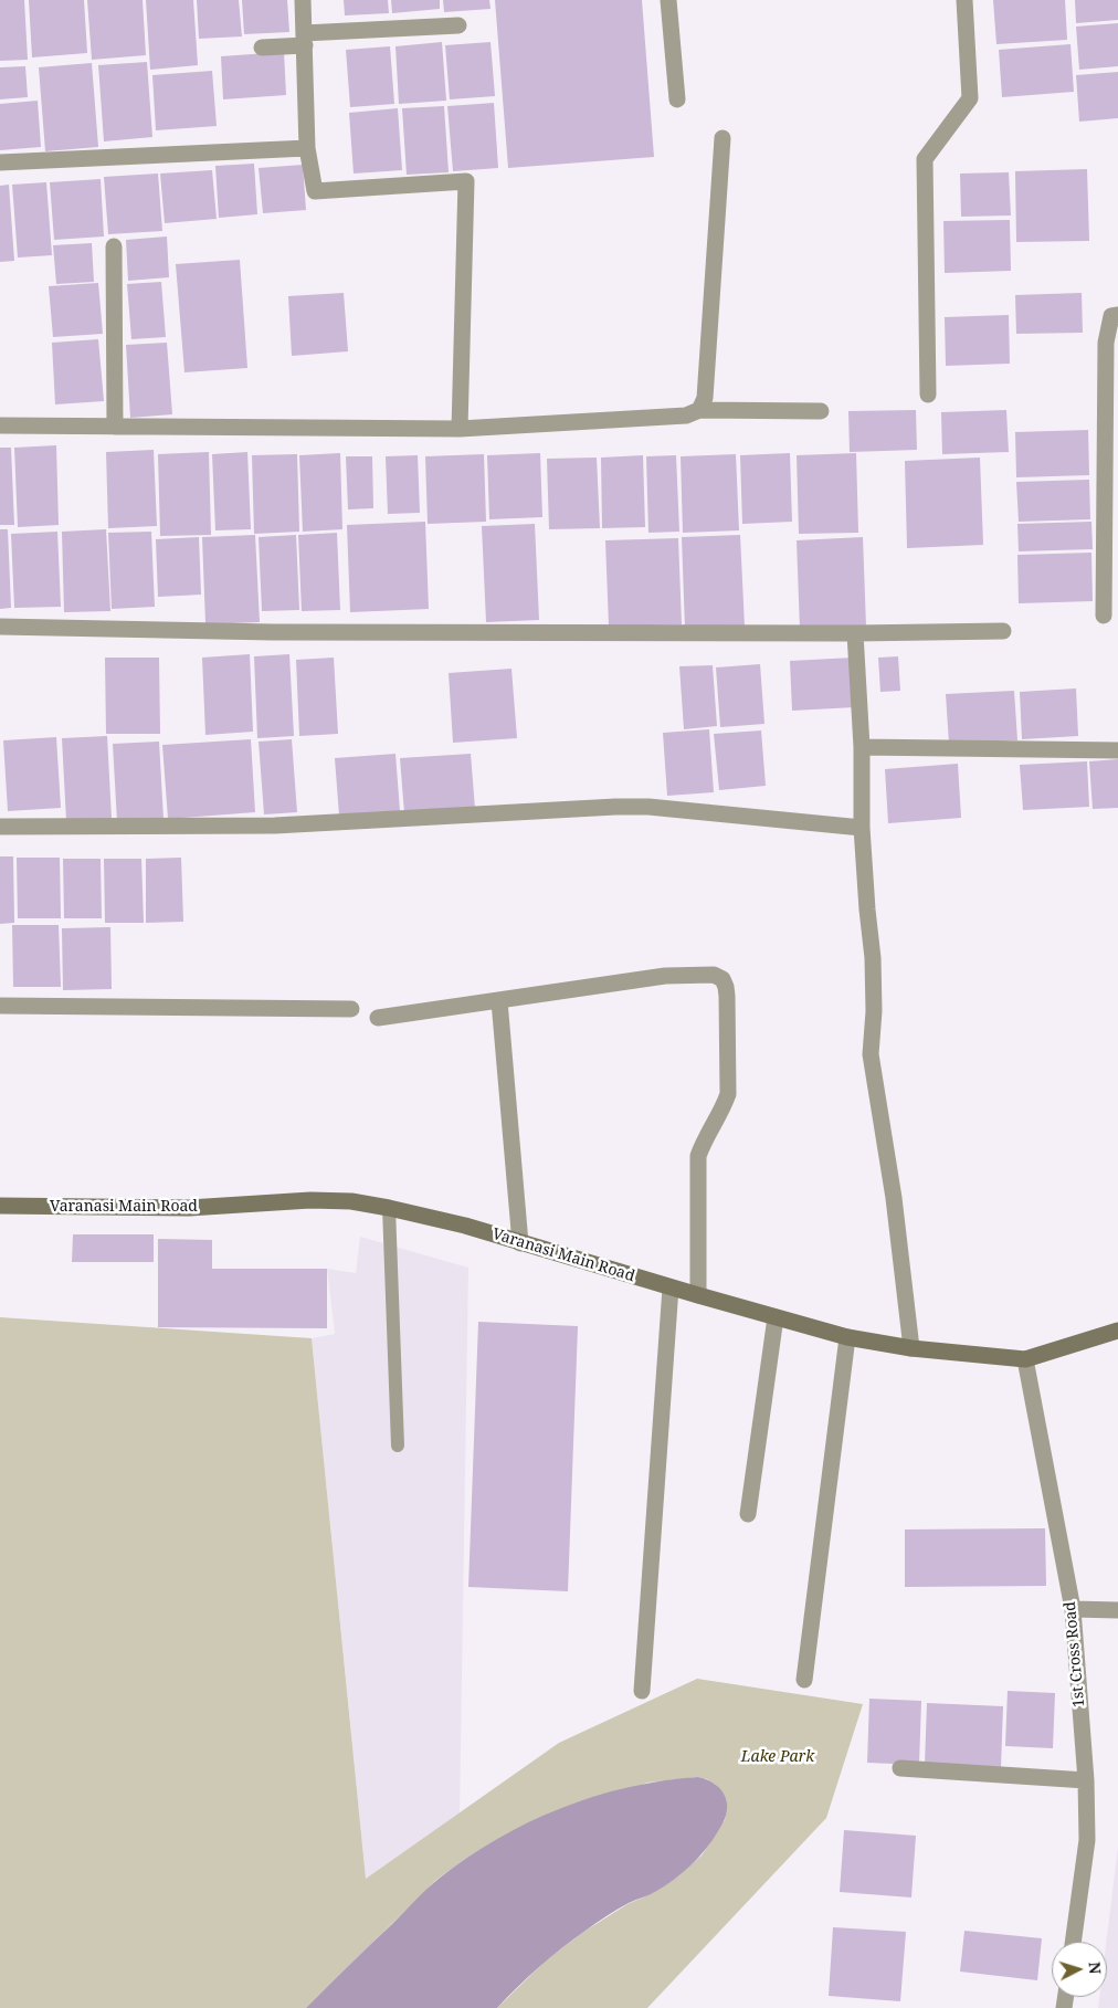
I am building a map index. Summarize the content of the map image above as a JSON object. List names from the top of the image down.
{
  "streets": {
    "street": ["Varanasi Main Road", "1st Cross Road"]
  },
  "crossings": [
    ["Varanasi Main Road", "1st Cross Road"]
  ],
  "parks": ["Lake Park"],
  "north": "right"
}
